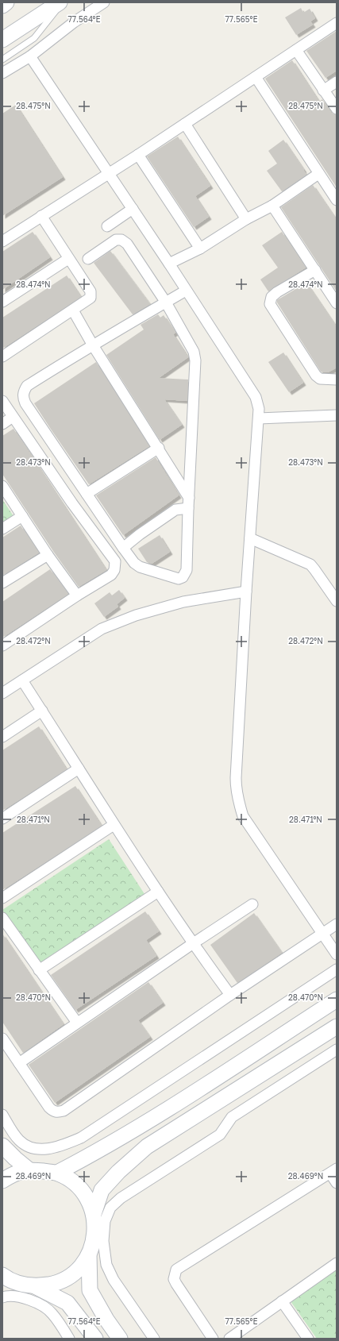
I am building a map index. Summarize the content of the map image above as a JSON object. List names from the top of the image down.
{
  "coordinates": [
    "77.564°E",
    "77.565°E",
    "28.475°N",
    "28.474°N",
    "28.473°N",
    "28.472°N",
    "28.471°N",
    "28.470°N",
    "28.469°N"
  ]
}
